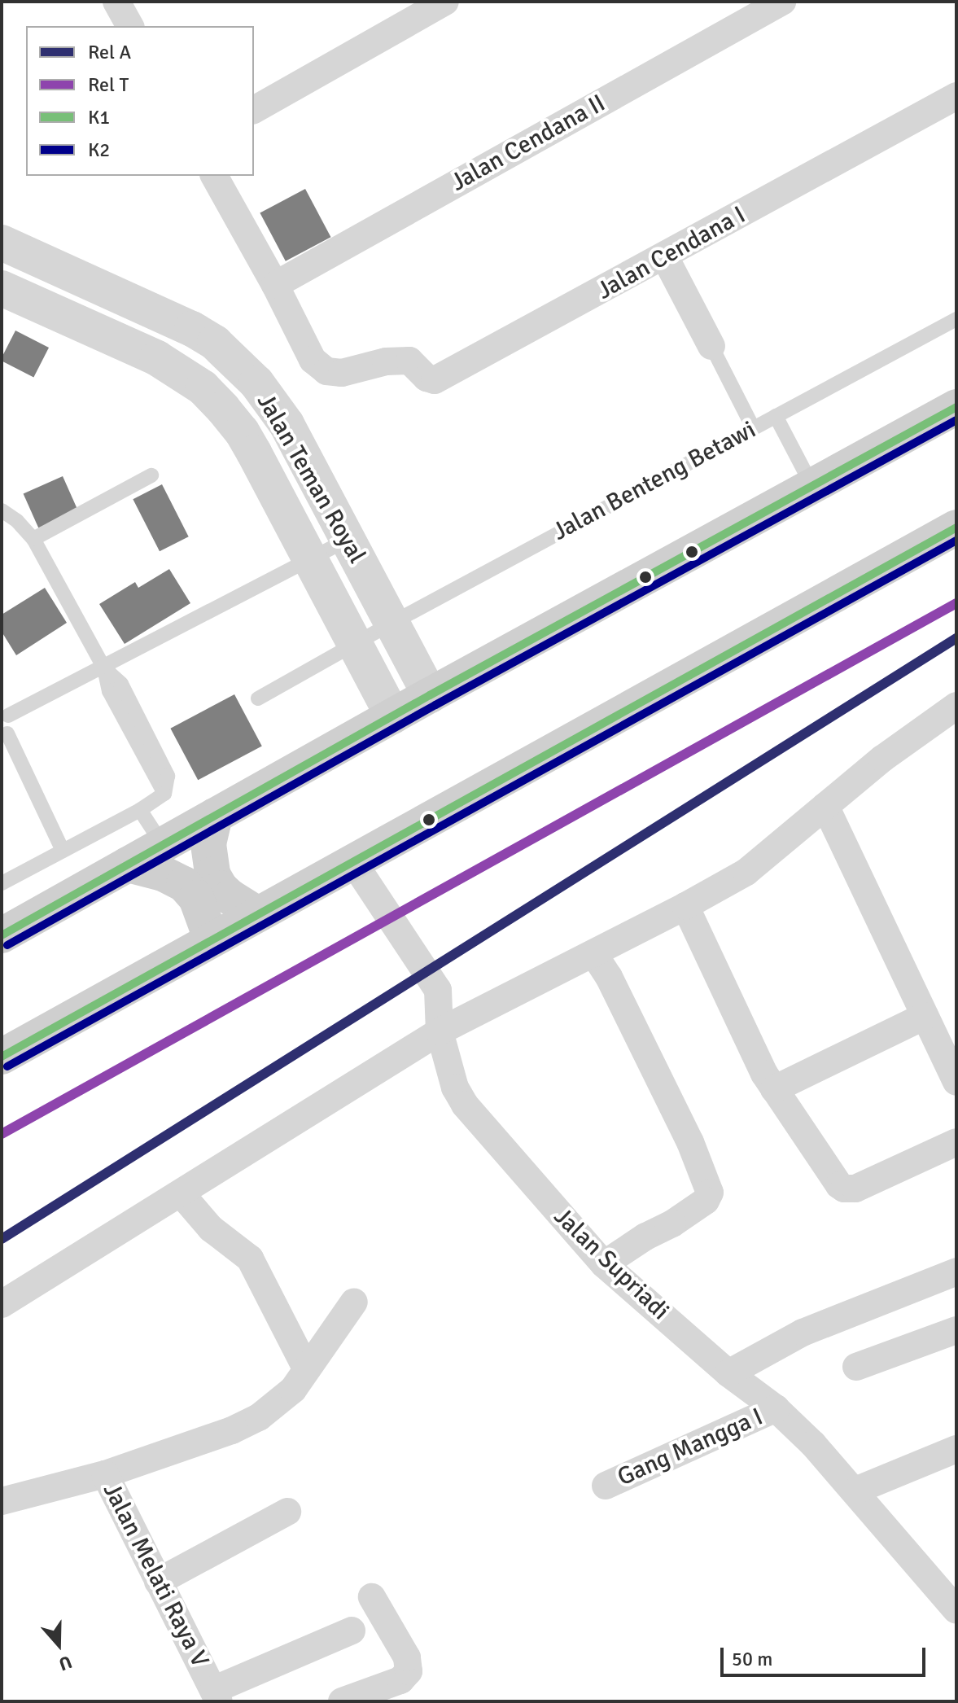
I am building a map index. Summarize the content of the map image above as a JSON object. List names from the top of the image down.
{
  "streets": {
    "street": [
      "Jalan Cendana II",
      "Jalan Cendana I",
      "Jalan Teman Royal",
      "Jalan Supriadi",
      "Gang Mangga I",
      "Jalan Melati Raya V"
    ],
    "lane": ["Jalan Benteng Betawi"]
  },
  "crossings": [
    ["Jalan Cendana II", "Jalan Cendana I"],
    ["Jalan Teman Royal", "Jalan Benteng Betawi"],
    ["Jalan Supriadi", "Gang Mangga I"]
  ],
  "lines": [
    "transit line K1",
    "transit line K2",
    "rail line T",
    "rail line A"
  ],
  "legend": [
    "Rel A",
    "Rel T",
    "K1",
    "K2"
  ],
  "scale_bar": "50 m",
  "north": "bottom"
}
